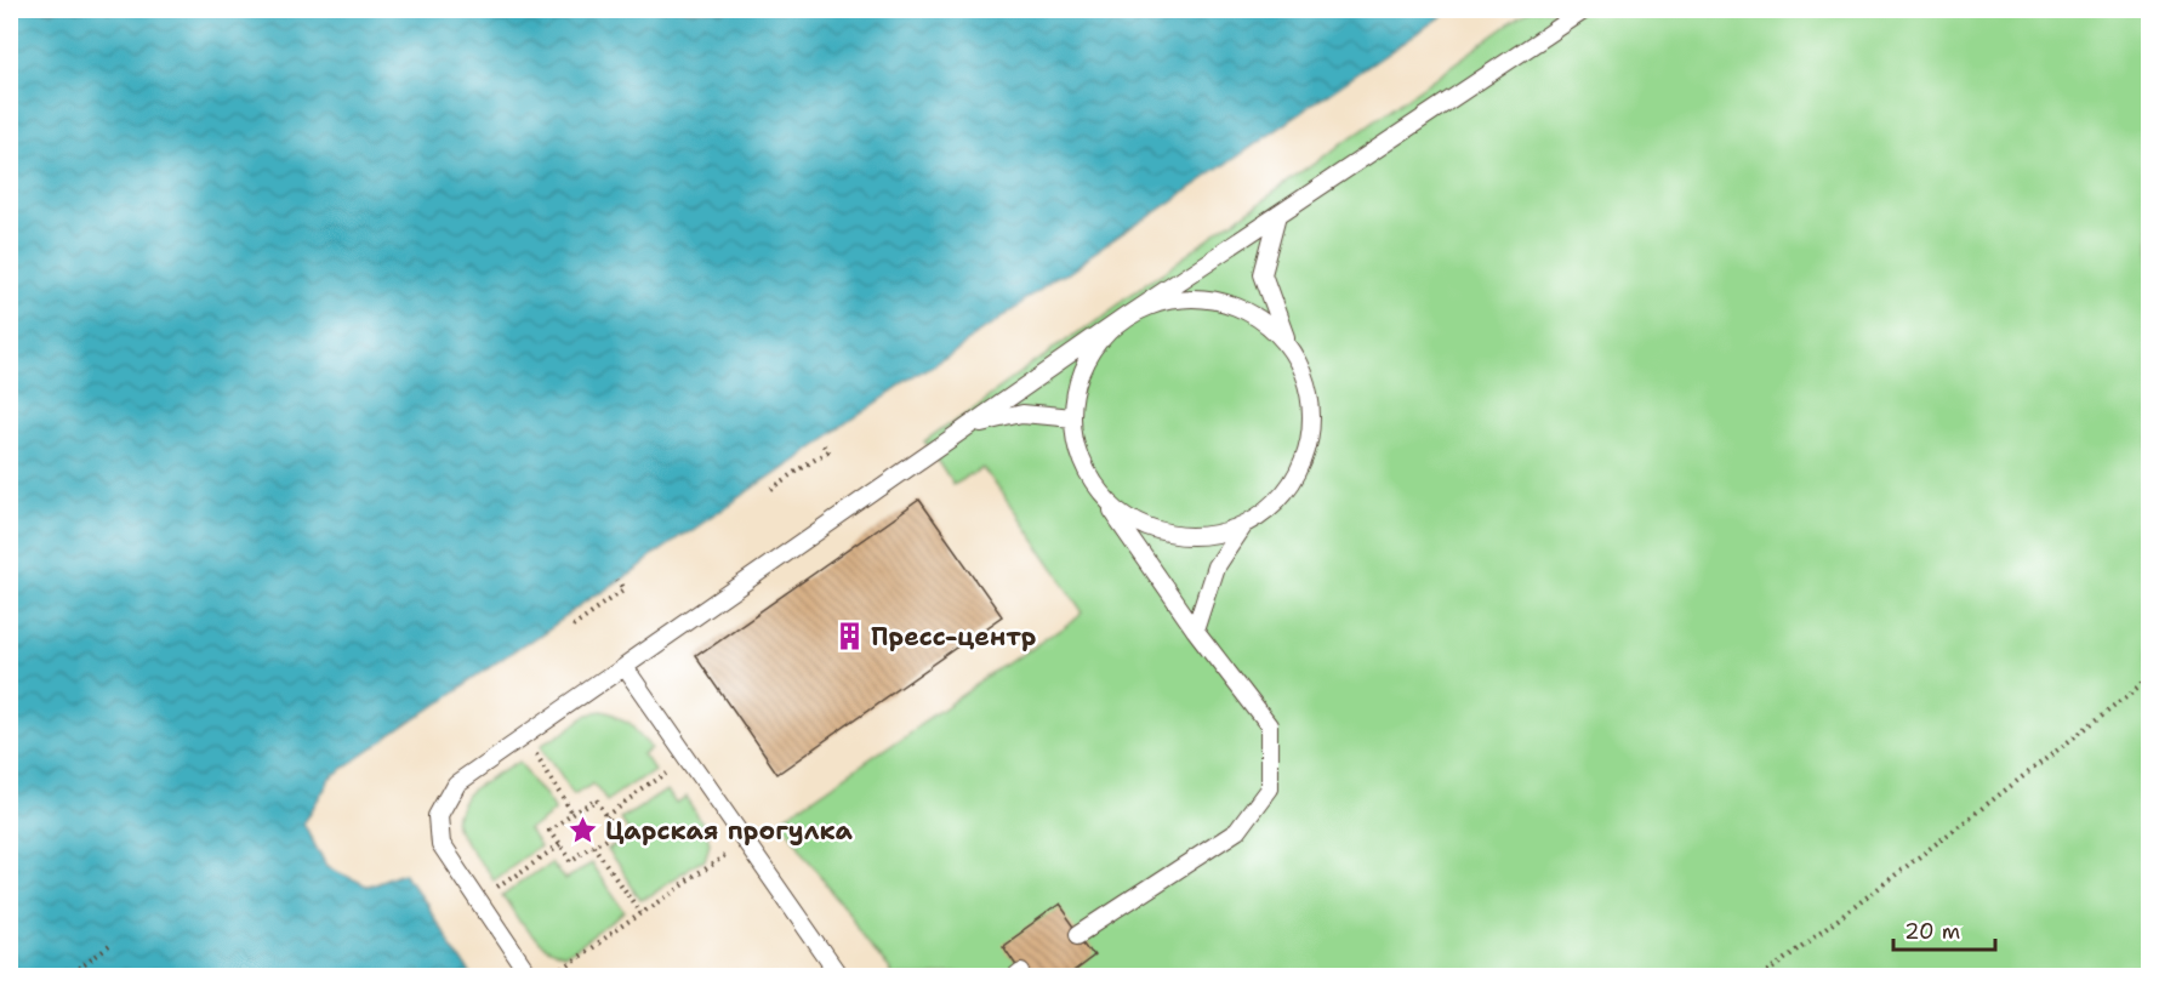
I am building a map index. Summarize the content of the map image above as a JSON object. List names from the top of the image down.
{
  "places": {
    "building": ["Пресс-центр"],
    "place": ["Царская прогулка"]
  },
  "scale_bar": "20 m"
}
